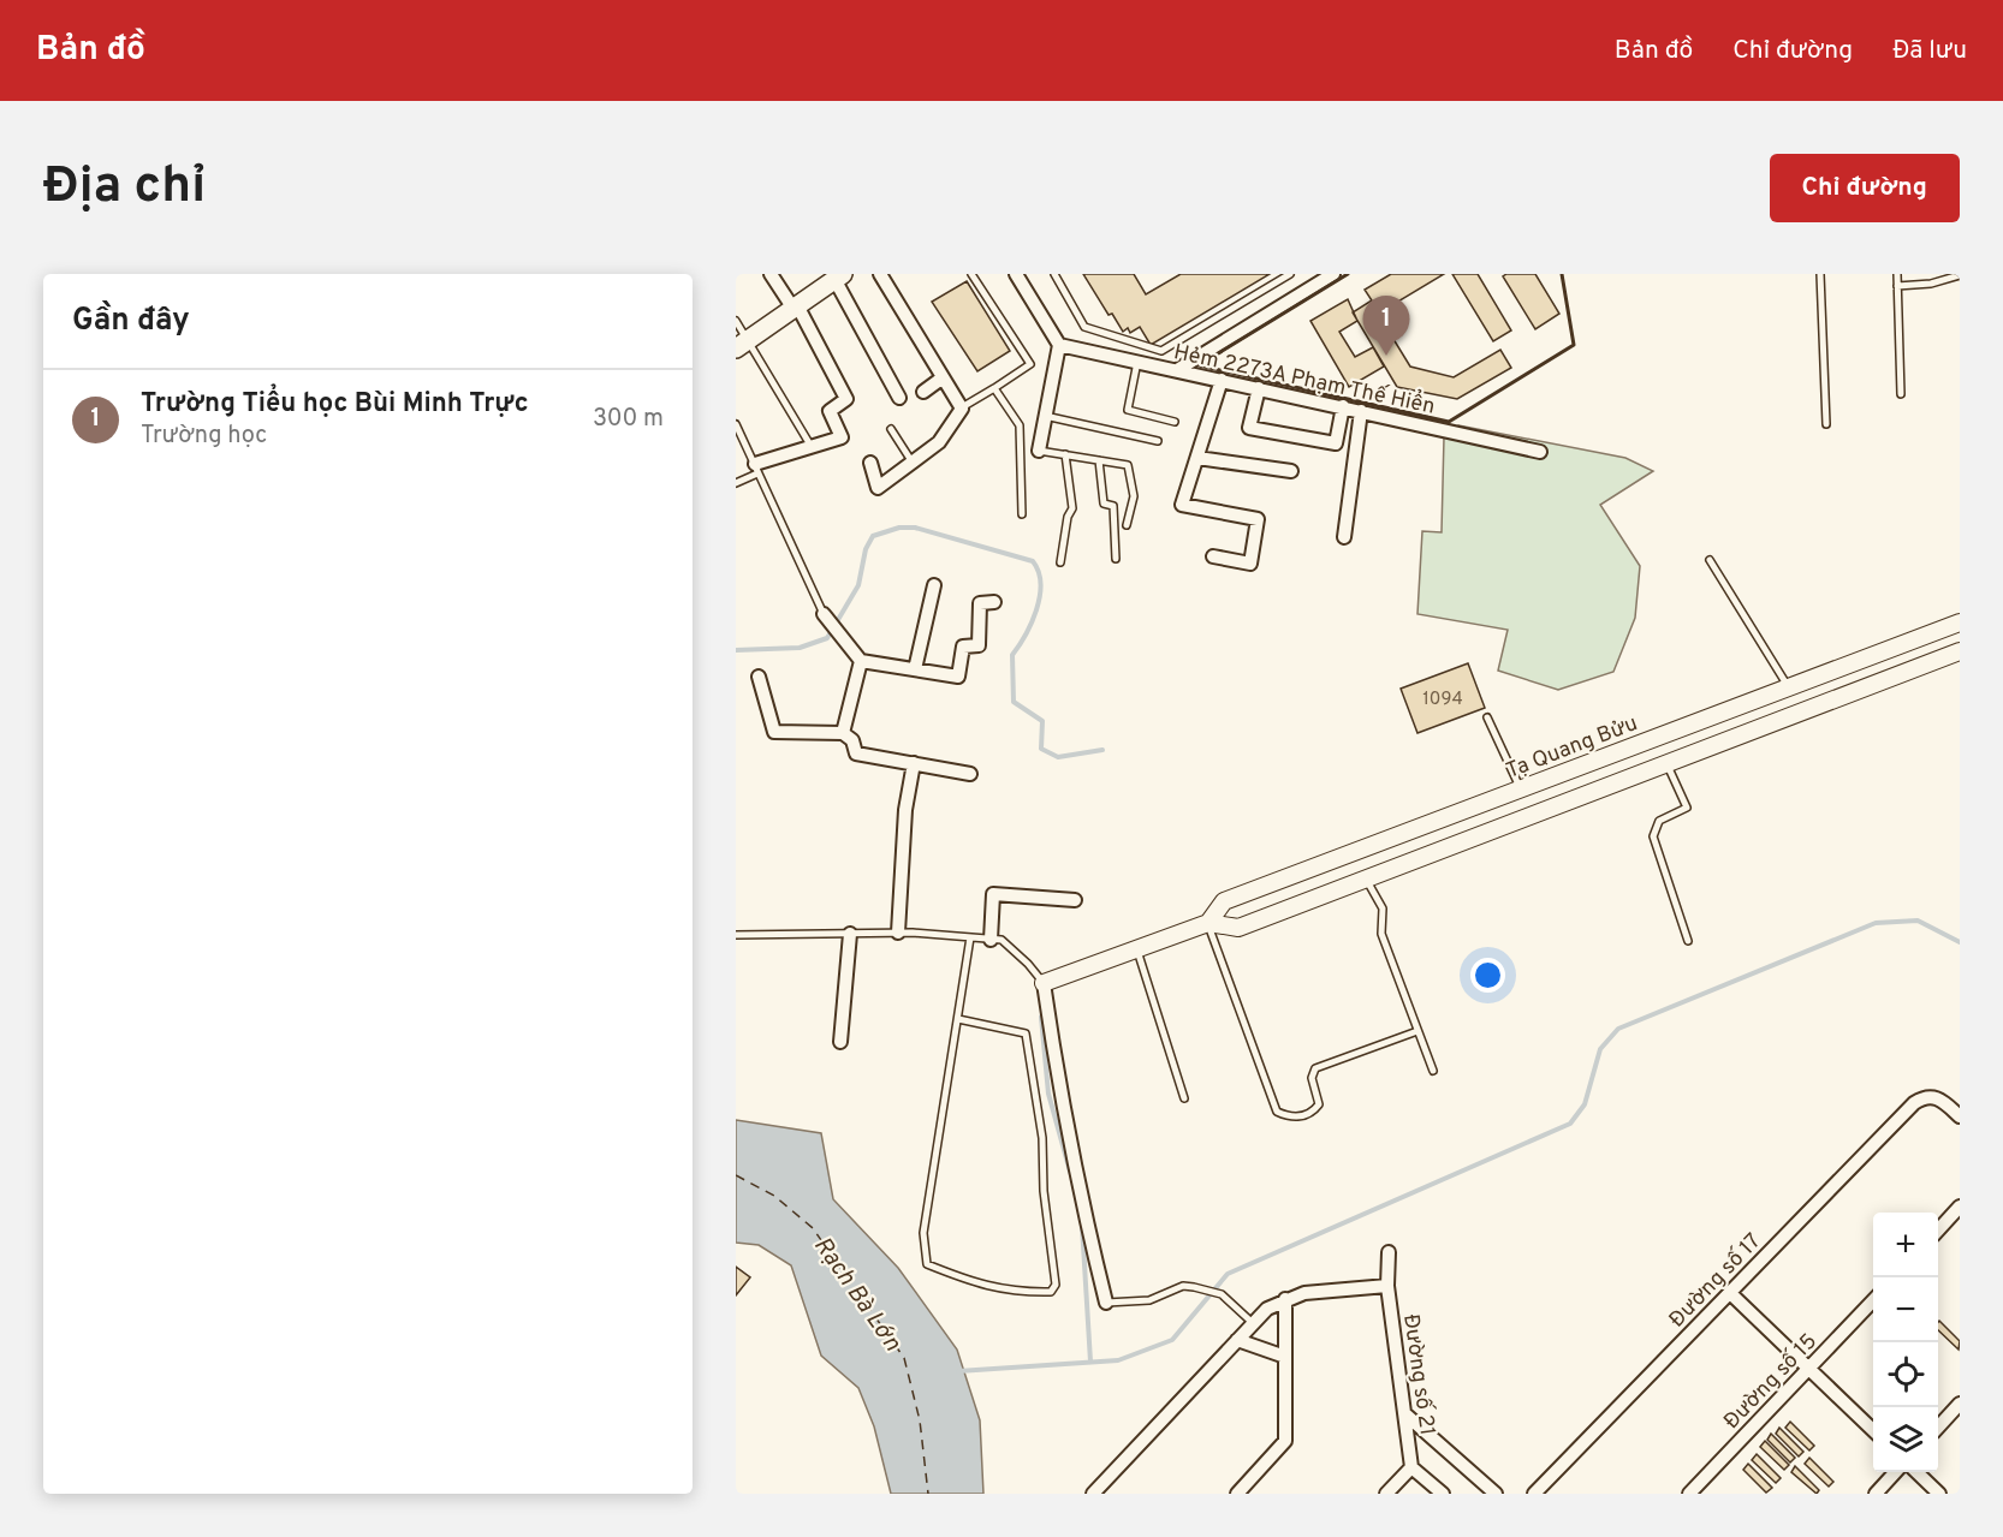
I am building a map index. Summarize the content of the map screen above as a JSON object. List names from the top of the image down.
{
  "streets": {
    "street": [
      "Hẻm 2273A Phạm Thế Hiển",
      "Tạ Quang Bửu",
      "Đường số 17",
      "Đường số 21",
      "Đường số 15"
    ]
  },
  "water": ["Rạch Bà Lớn"],
  "house_numbers": ["1094"],
  "page": {
    "header": "Bản đồ",
    "nav": ["Bản đồ", "Chỉ đường", "Đã lưu"],
    "buttons": "Chỉ đường",
    "title": "Địa chỉ",
    "heading": "Gần đây",
    "pins": "1",
    "list": [
      {
        "mark": "1",
        "name": "Trường Tiểu học Bùi Minh Trực",
        "note": "Trường học",
        "value": "300 m"
      }
    ],
    "map_buttons": ["+", "−"]
  }
}
